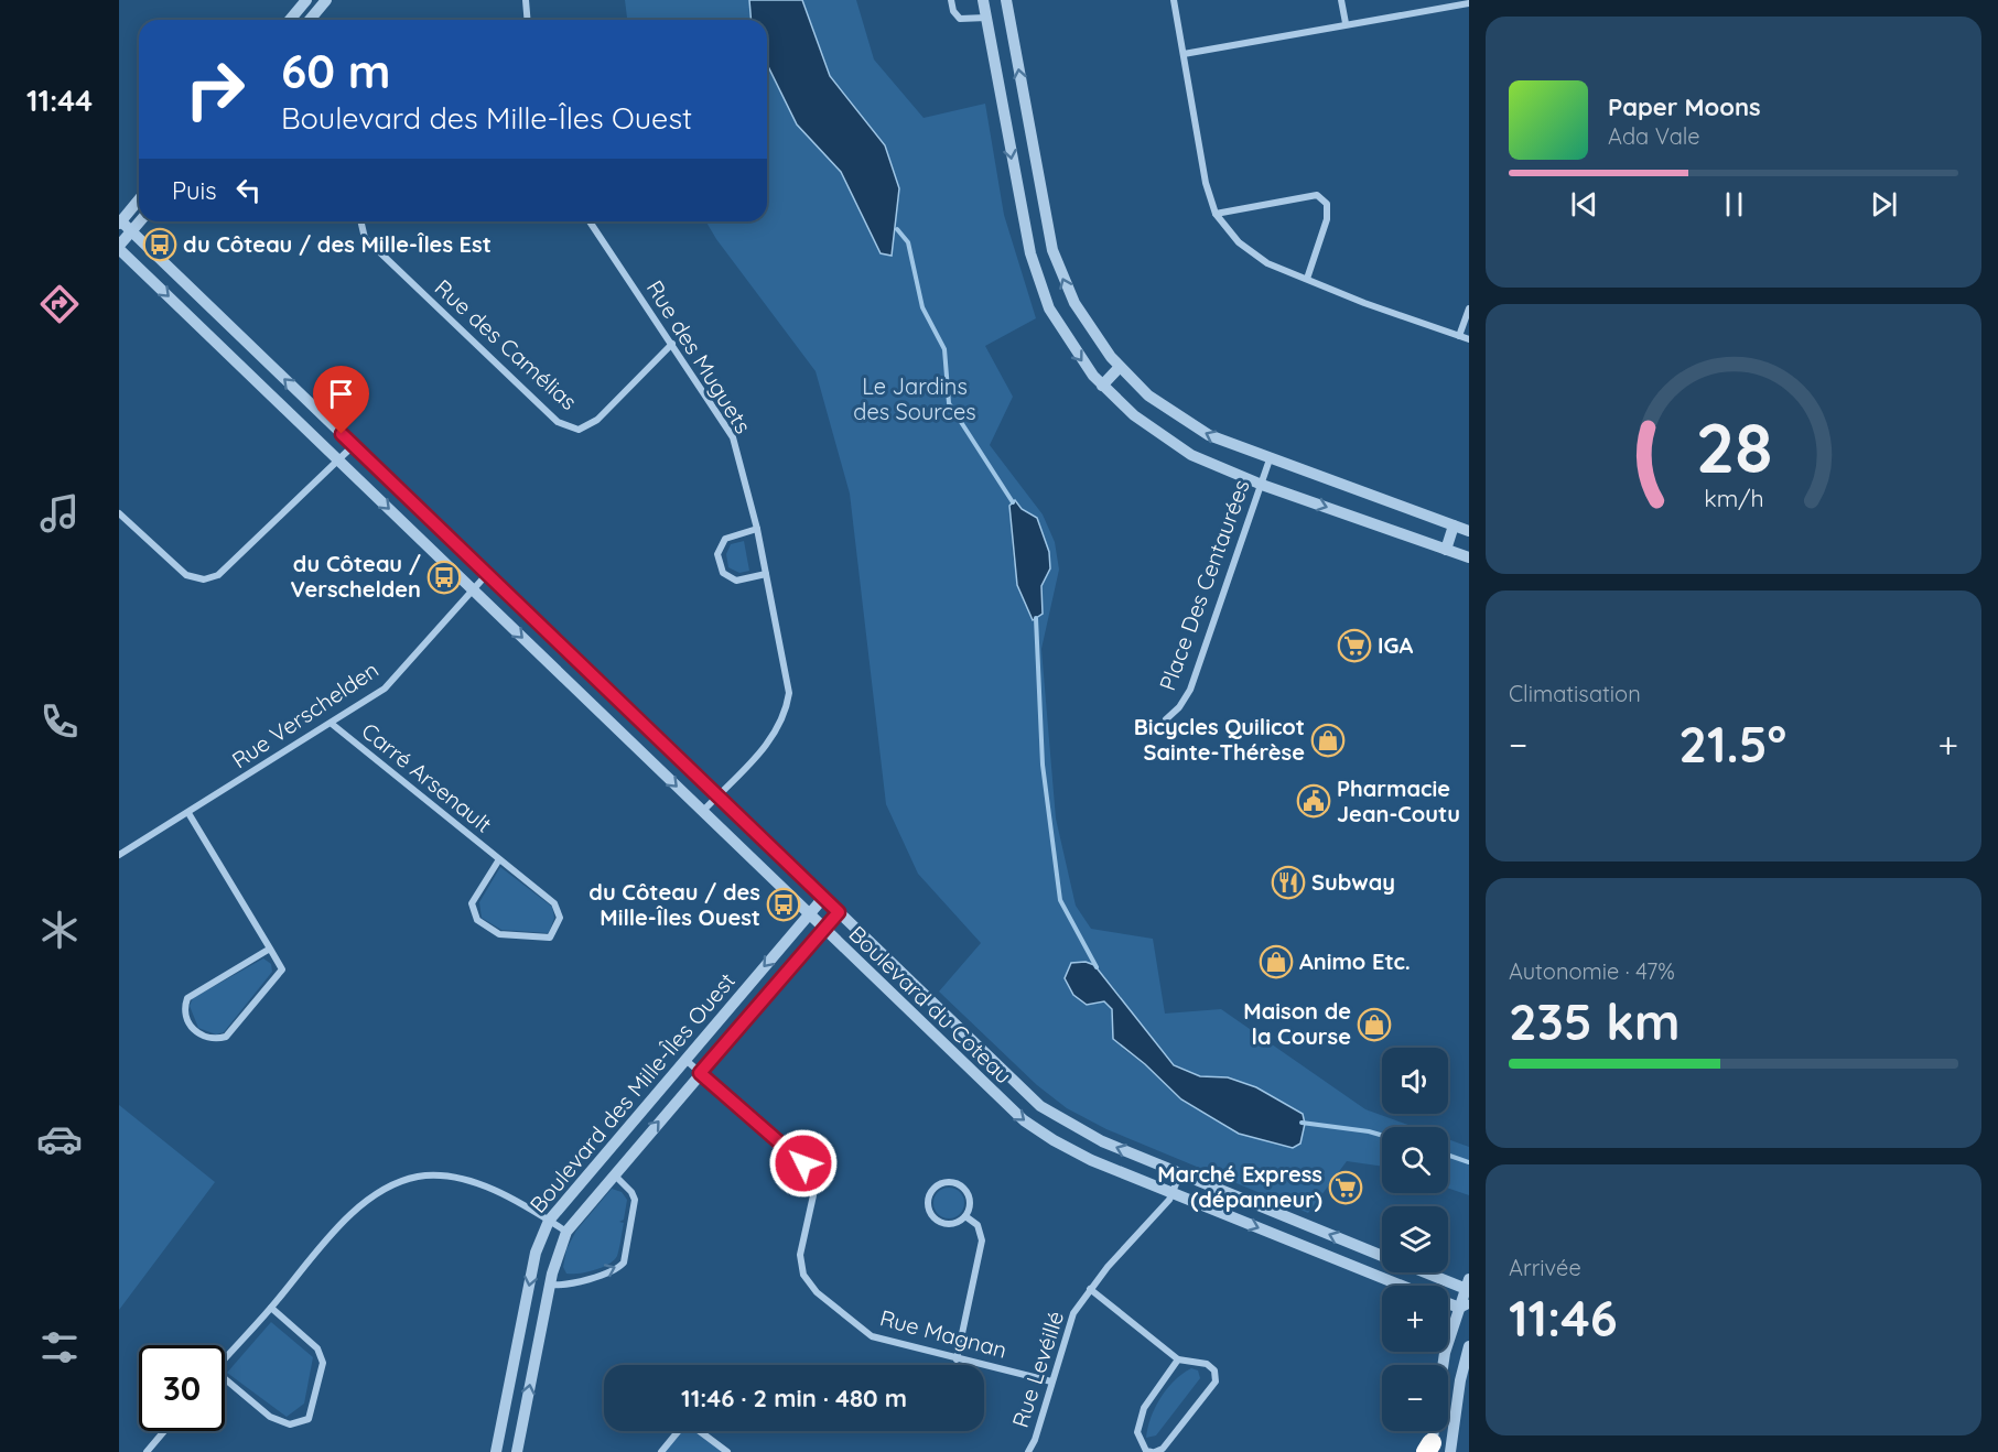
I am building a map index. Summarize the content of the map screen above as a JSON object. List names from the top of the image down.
{
  "streets": {
    "street": [
      "Rue des Camélias",
      "Rue des Muguets",
      "Place Des Centaurées",
      "Rue Verschelden",
      "Carré Arsenault",
      "Boulevard du Coteau",
      "Boulevard des Mille-Îles Ouest",
      "Rue Magnan",
      "Rue Levéillé"
    ]
  },
  "crossings": [
    ["Rue des Camélias", "Rue des Muguets"],
    ["Rue des Muguets", "Boulevard du Coteau"],
    ["Rue Verschelden", "Carré Arsenault"],
    ["Rue Verschelden", "Boulevard du Coteau"],
    ["Boulevard du Coteau", "Boulevard des Mille-Îles Ouest"],
    ["Boulevard du Coteau", "Rue Levéillé"],
    ["Boulevard des Mille-Îles Ouest", "Rue Magnan"],
    ["Rue Magnan", "Rue Levéillé"]
  ],
  "parks": ["Le Jardins des Sources"],
  "places": {
    "bus stop": ["du Côteau / des Mille-Îles Est", "du Côteau / Verschelden", "du Côteau / des Mille-Îles Ouest"],
    "supermarket": ["IGA", "Marché Express (dépanneur)"],
    "shop": ["Bicycles Quilicot Sainte-Thérèse", "Animo Etc.", "Maison de la Course"],
    "public building": ["Pharmacie Jean-Coutu"],
    "restaurant": ["Subway"]
  },
  "page": {
    "tabs": "11:44",
    "turn": ["60 m", "Boulevard des Mille-Îles Ouest"],
    "song": ["Paper Moons", "Ada Vale"],
    "then": "Puis",
    "tile": [
      "Climatisation",
      ["Autonomie · 47%", "235 km"],
      ["Arrivée", "11:46"]
    ],
    "heat": ["−", "21.5°", "+"],
    "map_buttons": ["+", "−"],
    "limit": "30",
    "trip": "11:46 · 2 min · 480 m",
    "gauge": ["28", "km/h"]
  }
}
